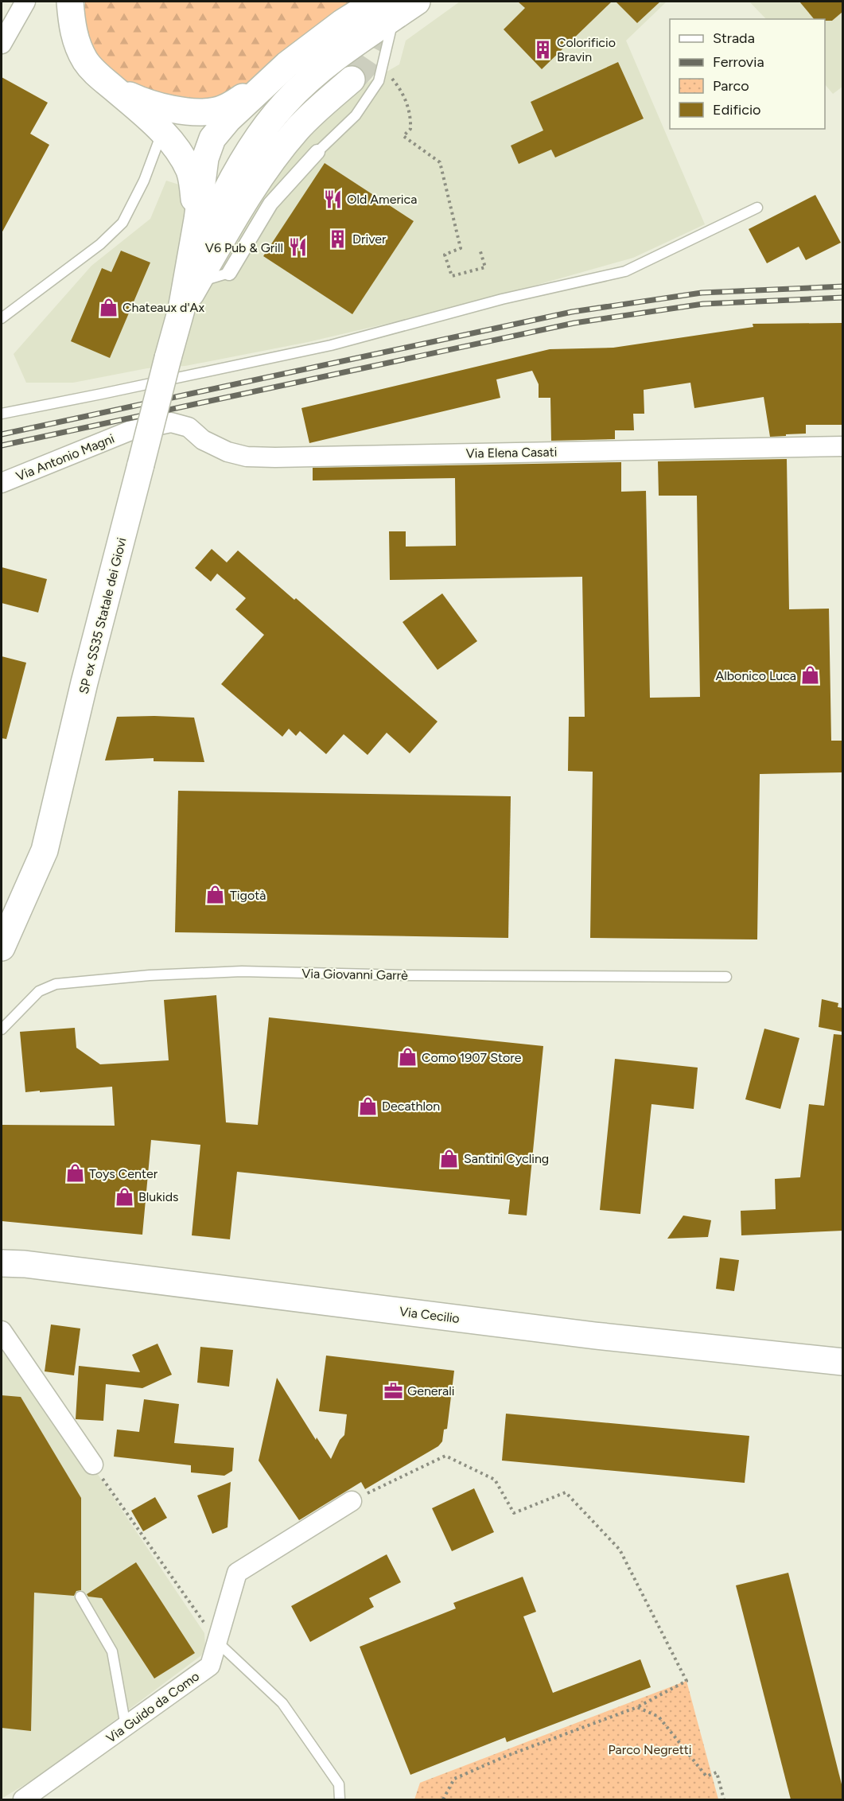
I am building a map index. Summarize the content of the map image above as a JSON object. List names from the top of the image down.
{
  "streets": {
    "main road": ["SP ex SS35 Statale dei Giovi", "Via Cecilio"],
    "street": ["Via Elena Casati", "Via Antonio Magni", "Via Guido da Como"],
    "lane": ["Via Giovanni Garrè"]
  },
  "crossings": [
    ["Via Elena Casati", "Via Antonio Magni"]
  ],
  "parks": ["Parco Negretti"],
  "places": {
    "building": ["Colorificio Bravin", "Driver"],
    "restaurant": ["Old America", "V6 Pub & Grill"],
    "shop": [
      "Chateaux d'Ax",
      "Albonico Luca",
      "Tigotà",
      "Como 1907 Store",
      "Decathlon",
      "Santini Cycling",
      "Toys Center",
      "Blukids"
    ],
    "office": ["Generali"]
  },
  "legend": [
    "Strada",
    "Ferrovia",
    "Parco",
    "Edificio"
  ]
}
